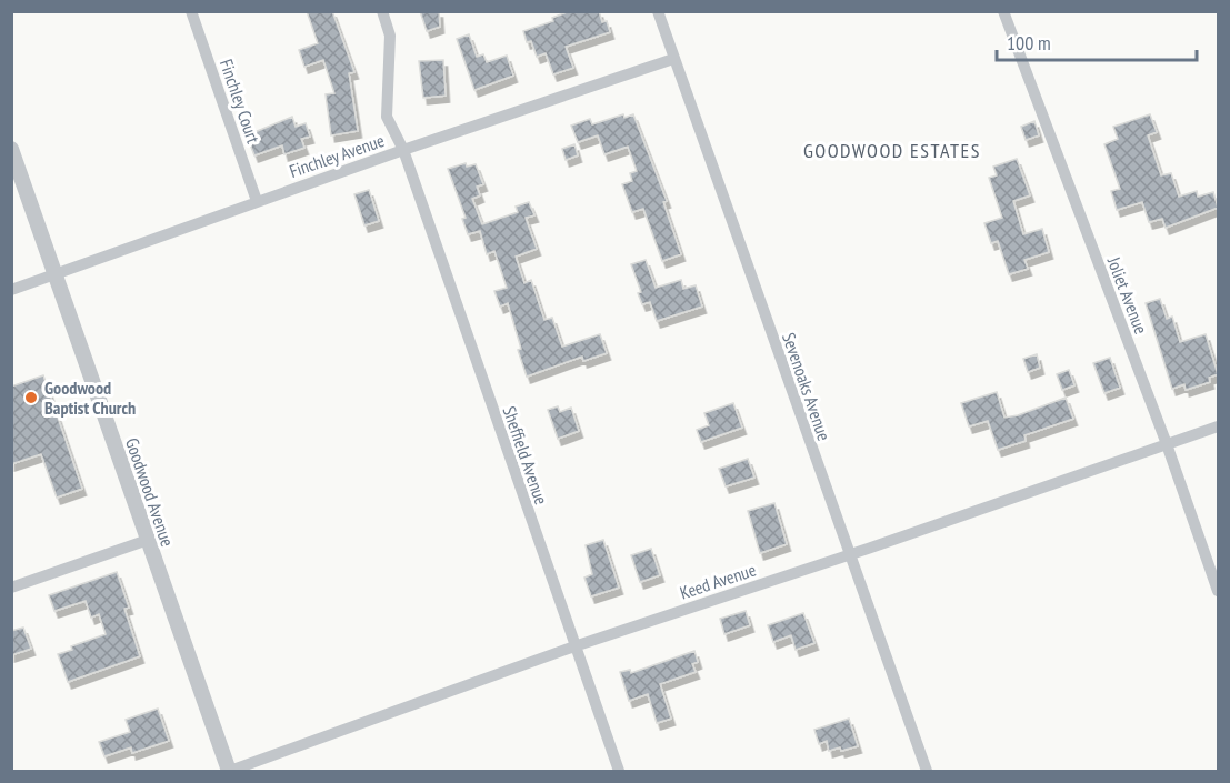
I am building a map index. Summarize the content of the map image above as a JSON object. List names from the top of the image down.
{
  "streets": {
    "street": [
      "Finchley Court",
      "Finchley Avenue",
      "Joliet Avenue",
      "Sevenoaks Avenue",
      "Sheffield Avenue",
      "Goodwood Avenue",
      "Keed Avenue"
    ]
  },
  "crossings": [
    ["Finchley Court", "Finchley Avenue"],
    ["Finchley Avenue", "Sevenoaks Avenue"],
    ["Finchley Avenue", "Sheffield Avenue"],
    ["Finchley Avenue", "Goodwood Avenue"],
    ["Joliet Avenue", "Keed Avenue"],
    ["Sevenoaks Avenue", "Keed Avenue"],
    ["Sheffield Avenue", "Keed Avenue"],
    ["Goodwood Avenue", "Keed Avenue"]
  ],
  "districts": ["GOODWOOD ESTATES"],
  "places": ["Goodwood Baptist Church"],
  "scale_bar": "100 m"
}
